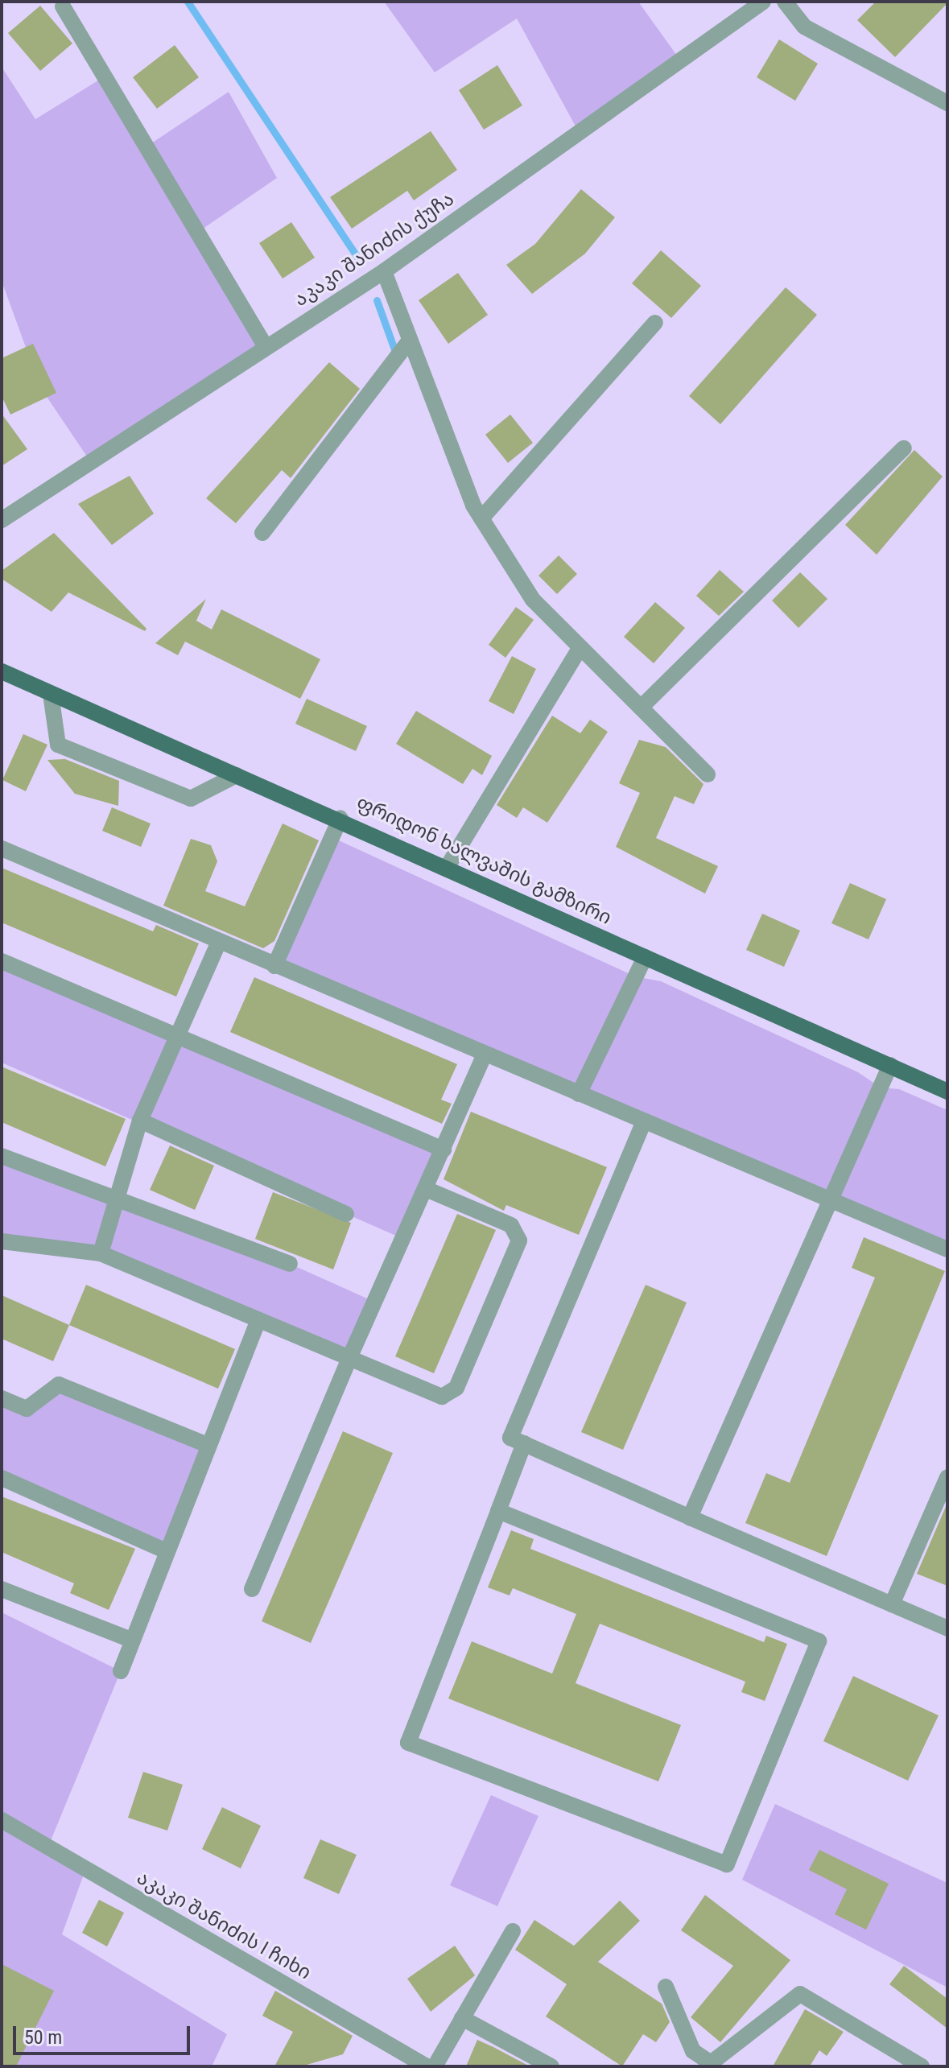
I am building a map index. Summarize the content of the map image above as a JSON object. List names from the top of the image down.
{
  "streets": {
    "main road": ["ფრიდონ ხალვაშის გამზირი"],
    "street": ["აკაკი შანიძის ქუჩა", "აკაკი შანიძის I ჩიხი"]
  },
  "scale_bar": "50 m"
}
